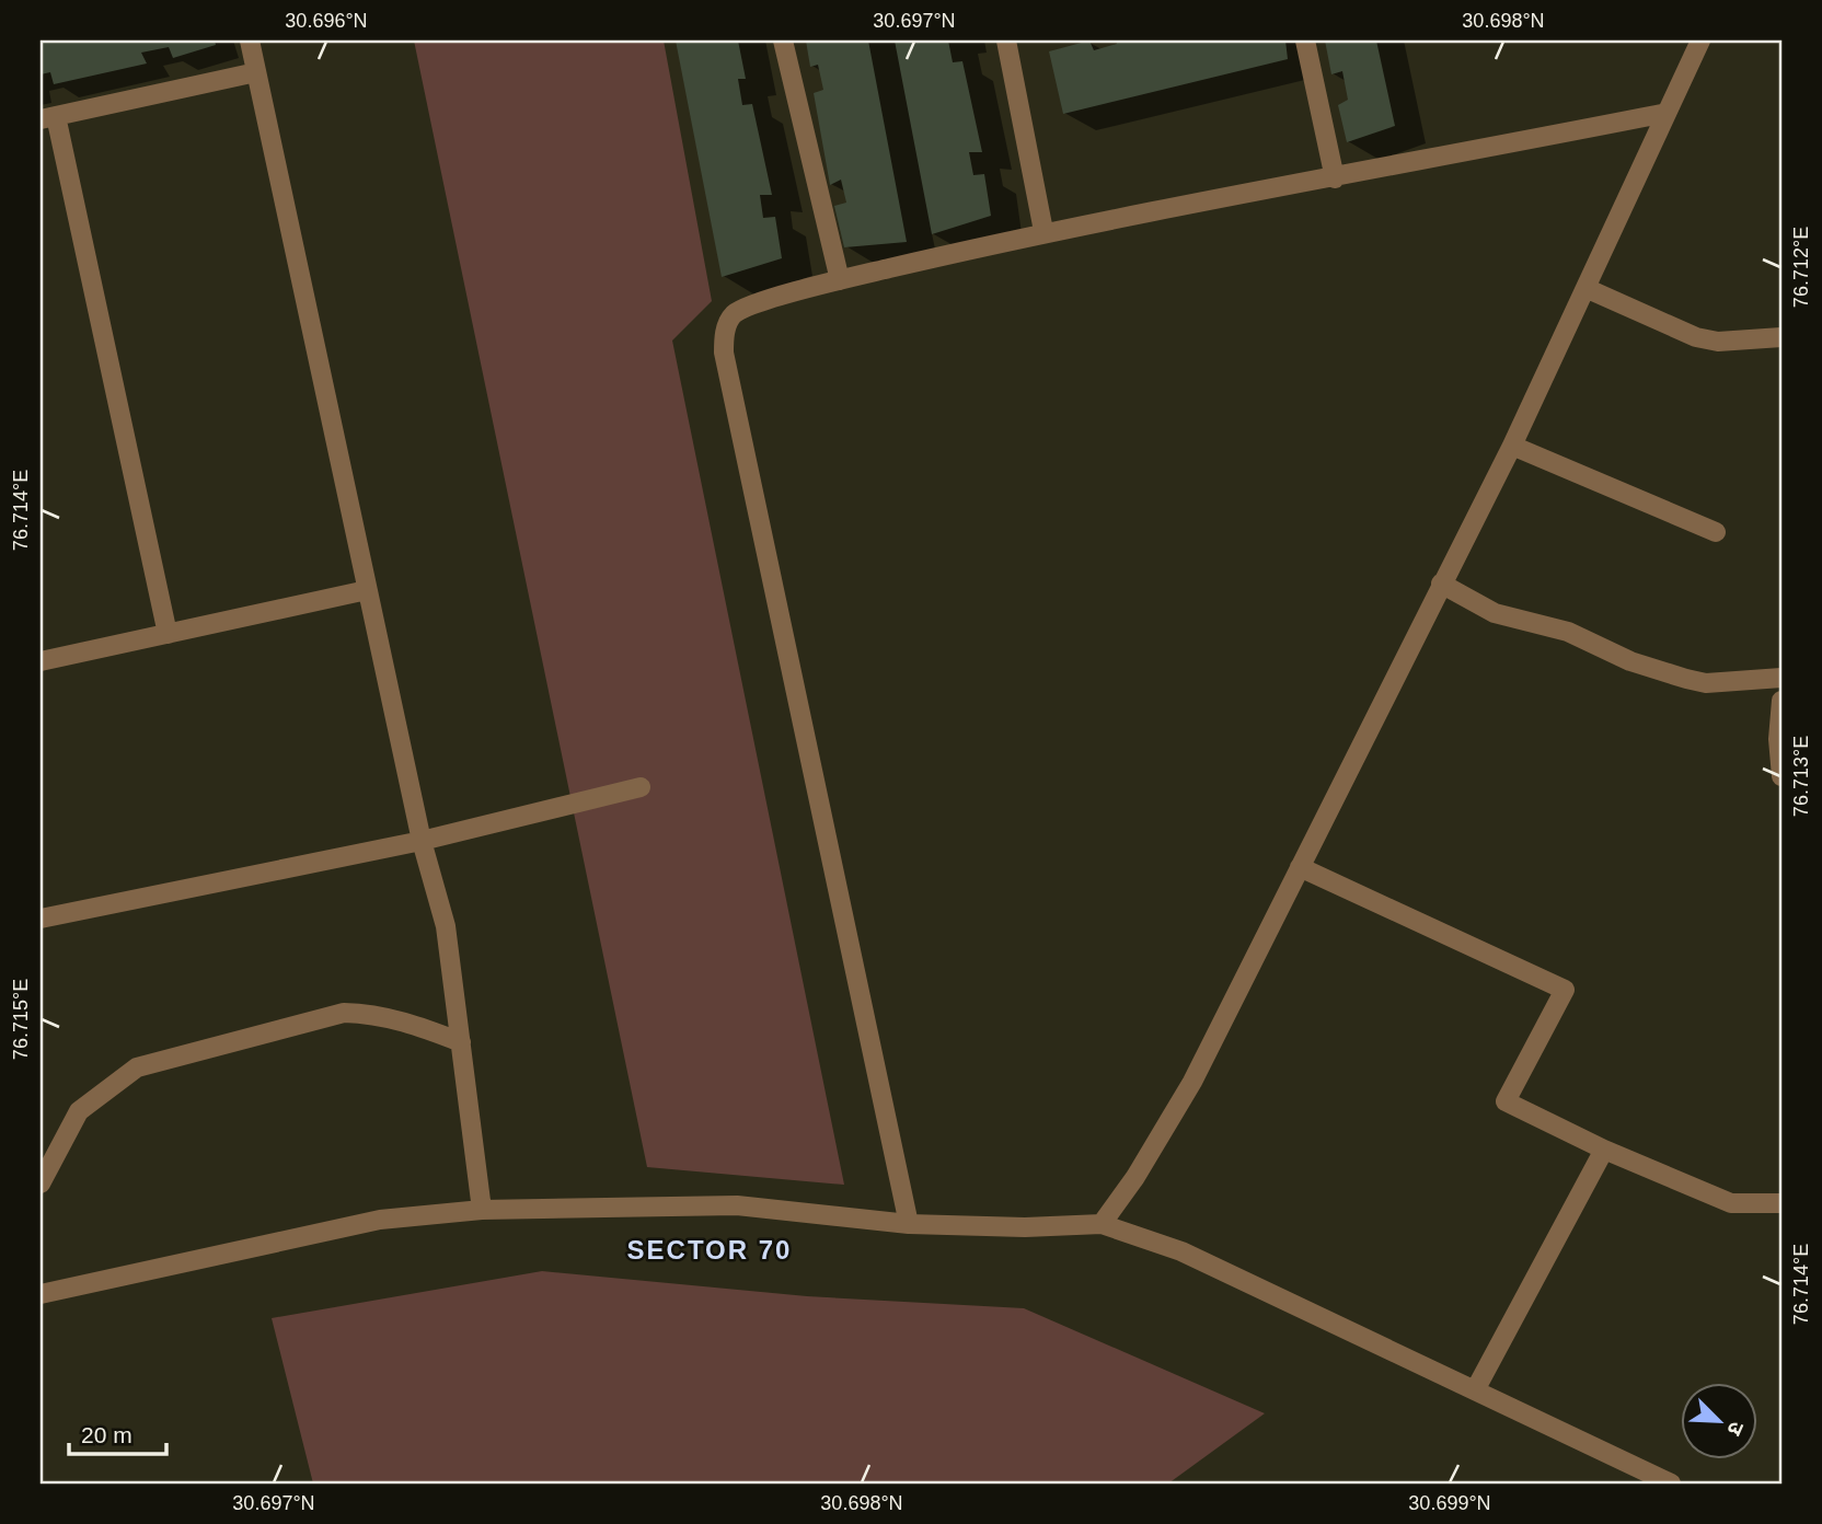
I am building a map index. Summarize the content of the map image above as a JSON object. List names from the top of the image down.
{
  "districts": ["SECTOR 70"],
  "scale_bar": "20 m",
  "north": "bottom right",
  "coordinates": [
    "30.696°N",
    "30.697°N",
    "30.698°N",
    "76.712°E",
    "76.714°E",
    "76.713°E",
    "76.715°E",
    "30.699°N"
  ]
}
